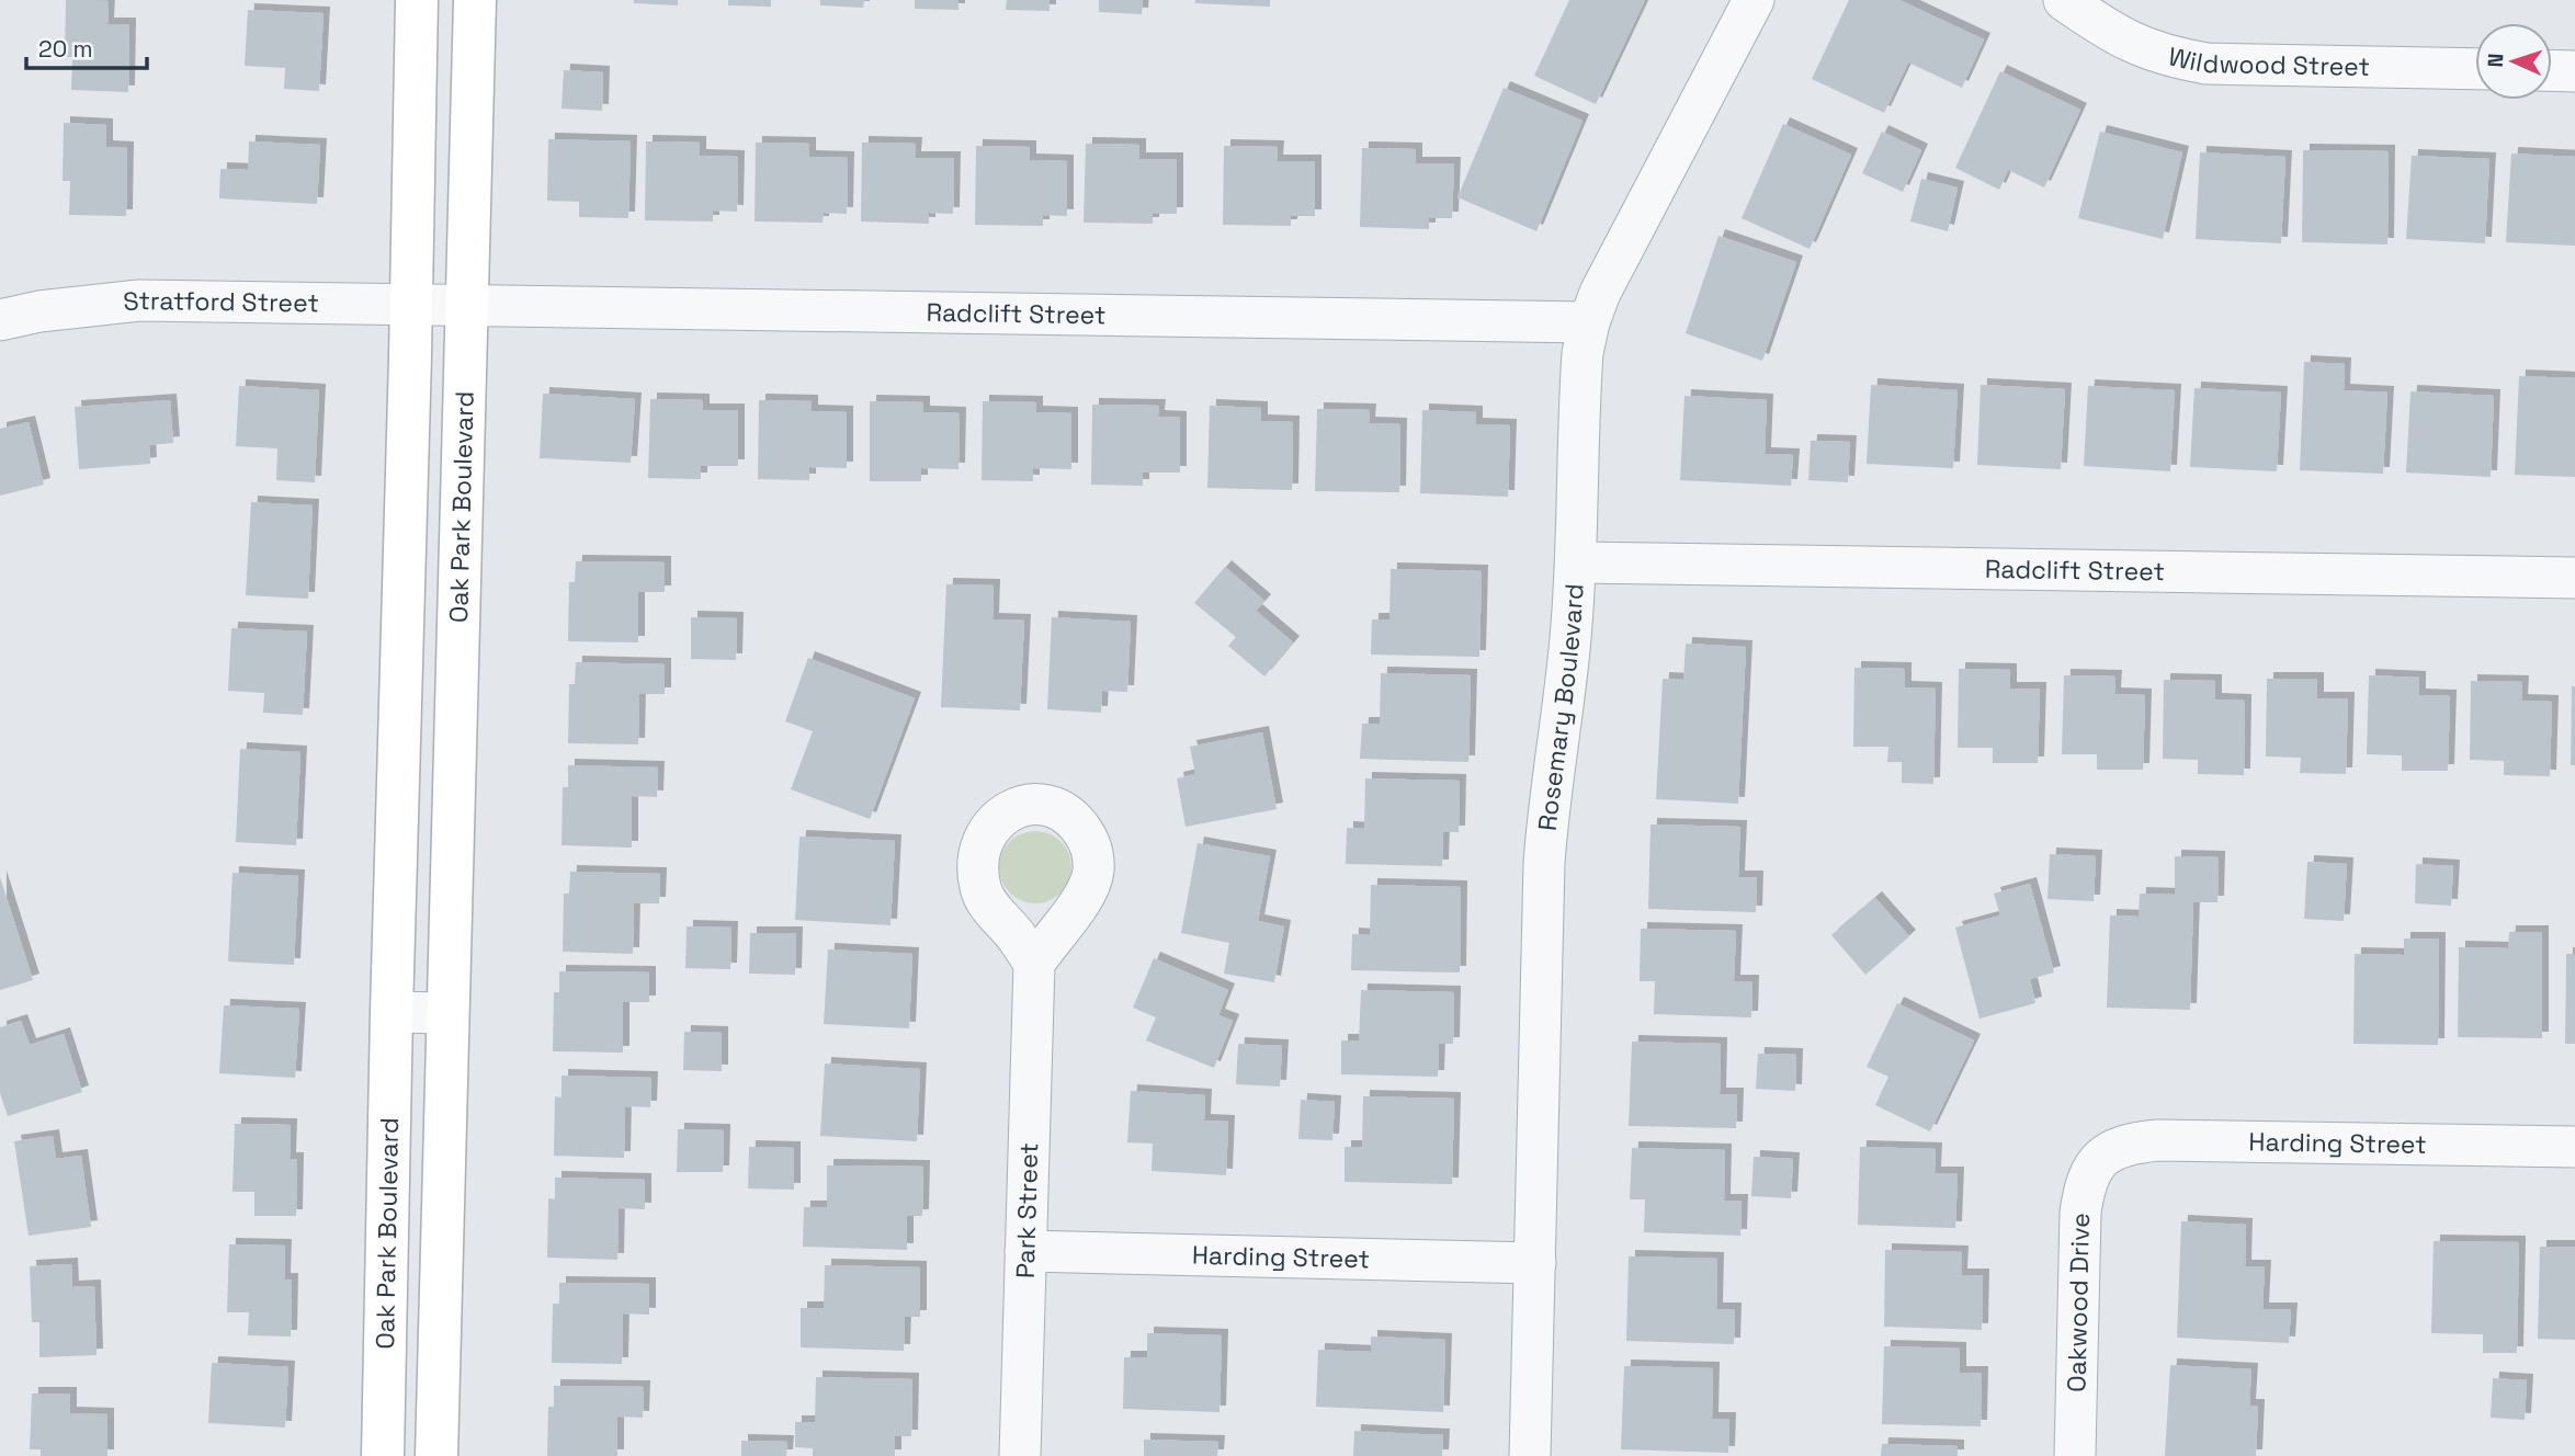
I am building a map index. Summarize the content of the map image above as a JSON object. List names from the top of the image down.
{
  "streets": {
    "street": [
      "Wildwood Street",
      "Stratford Street",
      "Radclift Street",
      "Oak Park Boulevard",
      "Rosemary Boulevard",
      "Harding Street",
      "Park Street",
      "Oakwood Drive"
    ]
  },
  "crossings": [
    ["Stratford Street", "Radclift Street"],
    ["Stratford Street", "Oak Park Boulevard"],
    ["Radclift Street", "Oak Park Boulevard"],
    ["Radclift Street", "Rosemary Boulevard"],
    ["Rosemary Boulevard", "Harding Street"],
    ["Harding Street", "Park Street"],
    ["Harding Street", "Oakwood Drive"]
  ],
  "scale_bar": "20 m",
  "north": "left"
}
